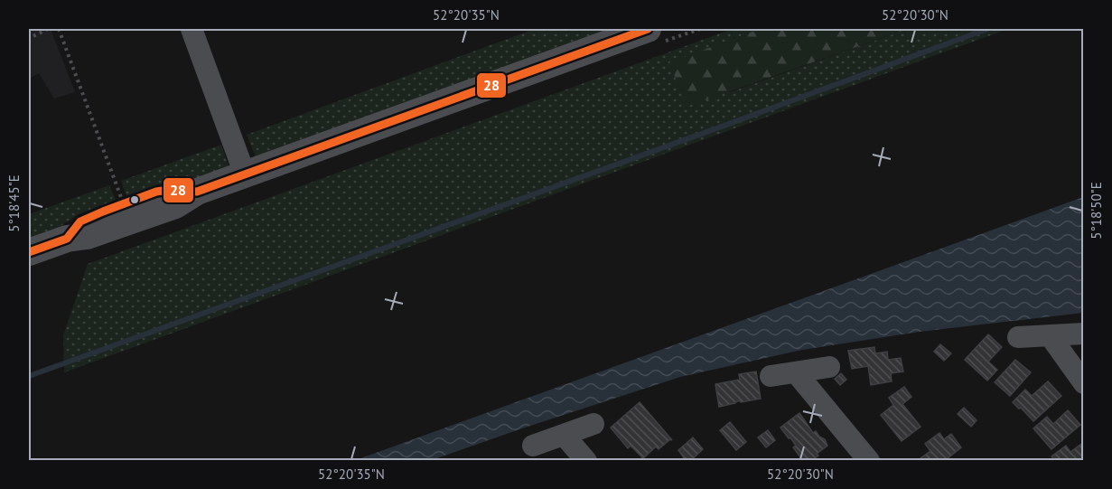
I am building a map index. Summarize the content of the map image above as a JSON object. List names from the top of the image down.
{
  "lines": ["transit line 28"],
  "coordinates": [
    "52°20'35\"N",
    "52°20'30\"N",
    "5°18'45\"E",
    "5°18'50\"E"
  ]
}
